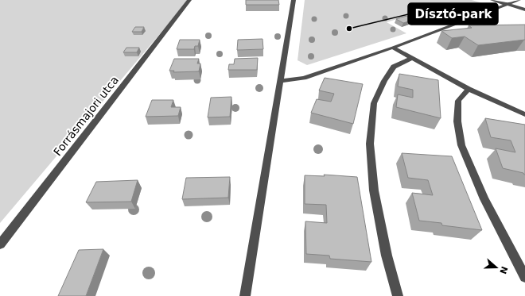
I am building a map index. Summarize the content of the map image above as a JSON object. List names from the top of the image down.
{
  "streets": {
    "street": ["Forrásmajori utca"]
  },
  "places": ["Dísztó-park"],
  "north": "right"
}
